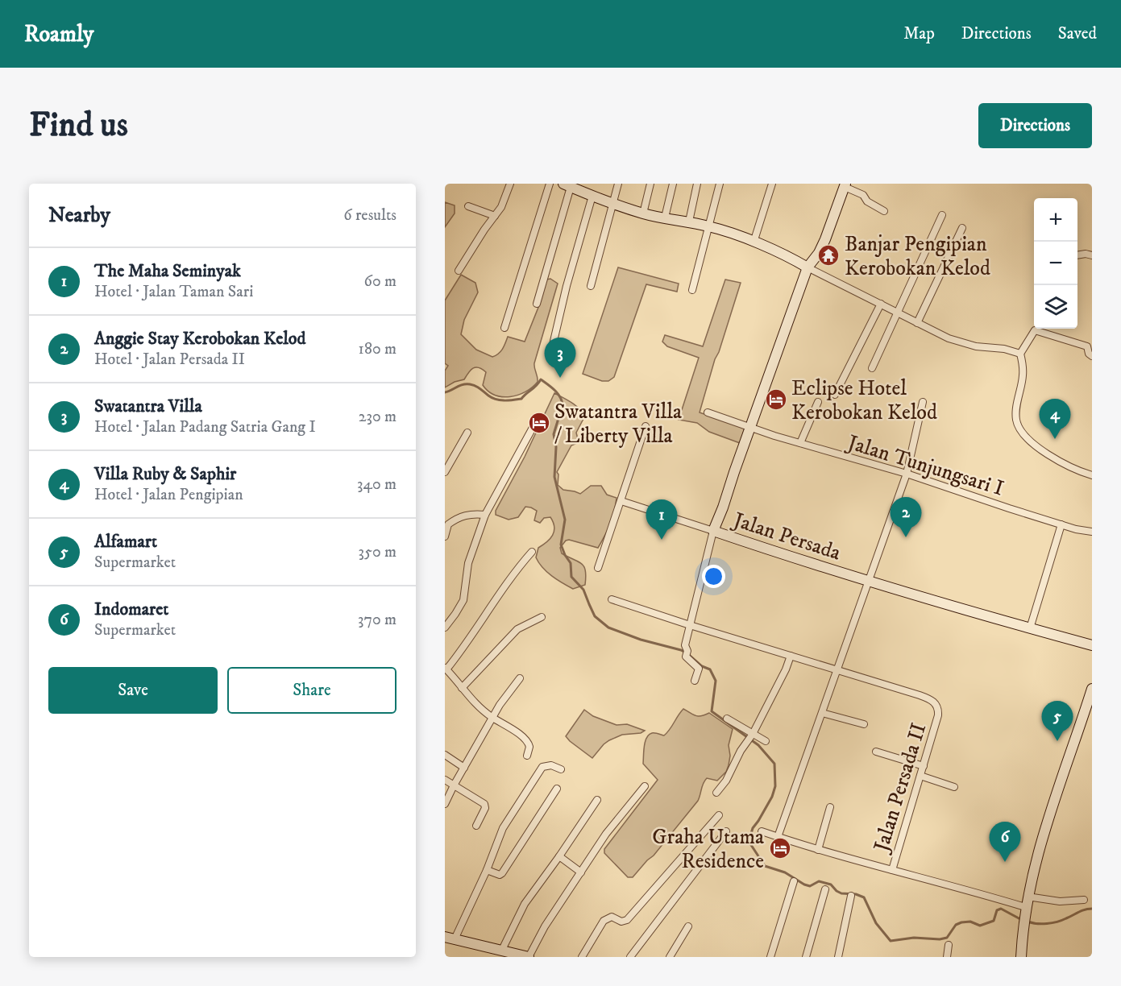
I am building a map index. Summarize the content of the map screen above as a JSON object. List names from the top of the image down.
{
  "streets": {
    "street": ["Jalan Tunjungsari I", "Jalan Persada", "Jalan Persada II"]
  },
  "crossings": [
    ["Jalan Tunjungsari I", "Jalan Persada"]
  ],
  "places": {
    "temple": ["Banjar Pengipian Kerobokan Kelod"],
    "hotel": ["Eclipse Hotel Kerobokan Kelod", "Swatantra Villa / Liberty Villa", "Graha Utama Residence"]
  },
  "page": {
    "header": "Roamly",
    "nav": ["Map", "Directions", "Saved"],
    "buttons": [
      "Directions",
      ["Save", "Share"]
    ],
    "title": "Find us",
    "heading": ["Nearby", "6 results"],
    "map_buttons": ["+", "−"],
    "list": [
      {
        "mark": "1",
        "name": "The Maha Seminyak",
        "note": "Hotel · Jalan Taman Sari",
        "value": "60 m"
      },
      {
        "mark": "2",
        "name": "Anggie Stay Kerobokan Kelod",
        "note": "Hotel · Jalan Persada II",
        "value": "180 m"
      },
      {
        "mark": "3",
        "name": "Swatantra Villa",
        "note": "Hotel · Jalan Padang Satria Gang I",
        "value": "230 m"
      },
      {
        "mark": "4",
        "name": "Villa Ruby & Saphir",
        "note": "Hotel · Jalan Pengipian",
        "value": "340 m"
      },
      {
        "mark": "5",
        "name": "Alfamart",
        "note": "Supermarket",
        "value": "350 m"
      },
      {
        "mark": "6",
        "name": "Indomaret",
        "note": "Supermarket",
        "value": "370 m"
      }
    ],
    "pins": [
      "3",
      "4",
      "2",
      "1",
      "5",
      "6"
    ]
  }
}
